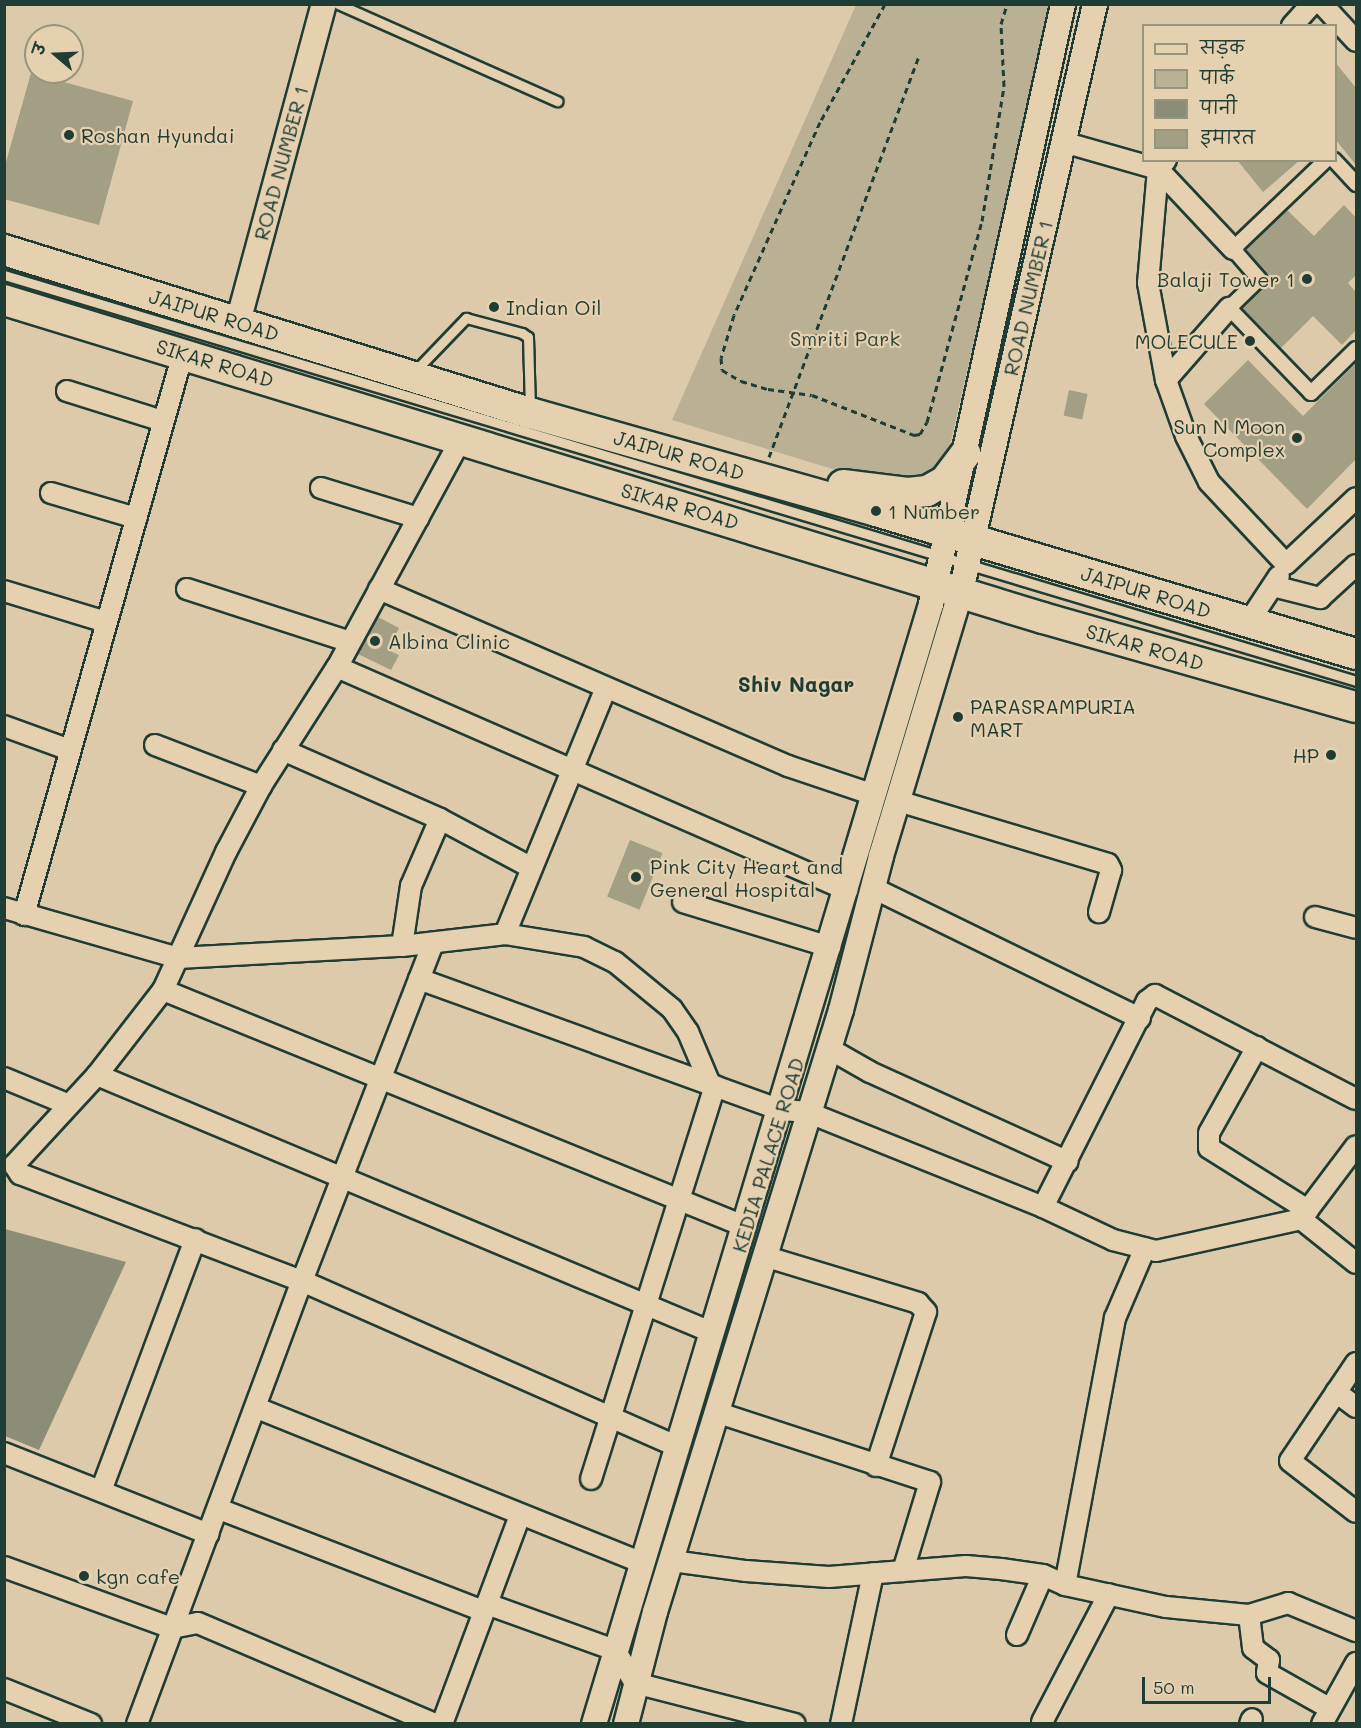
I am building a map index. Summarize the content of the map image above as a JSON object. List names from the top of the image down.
{
  "streets": {
    "main road": ["JAIPUR ROAD", "SIKAR ROAD"],
    "street": ["ROAD NUMBER 1", "KEDIA PALACE ROAD"]
  },
  "crossings": [
    ["ROAD NUMBER 1", "JAIPUR ROAD"],
    ["ROAD NUMBER 1", "SIKAR ROAD"],
    ["ROAD NUMBER 1", "KEDIA PALACE ROAD"],
    ["JAIPUR ROAD", "SIKAR ROAD"],
    ["JAIPUR ROAD", "KEDIA PALACE ROAD"],
    ["SIKAR ROAD", "KEDIA PALACE ROAD"]
  ],
  "districts": ["Shiv Nagar"],
  "parks": ["Smriti Park"],
  "places": [
    "Roshan Hyundai",
    "Balaji Tower 1",
    "Indian Oil",
    "MOLECULE",
    "Sun N Moon Complex",
    "1 Number",
    "Albina Clinic",
    "PARASRAMPURIA MART",
    "HP",
    "Pink City Heart and General Hospital",
    "kgn cafe"
  ],
  "legend": [
    "सड़क",
    "पार्क",
    "पानी",
    "इमारत"
  ],
  "scale_bar": "50 m",
  "north": "left"
}
